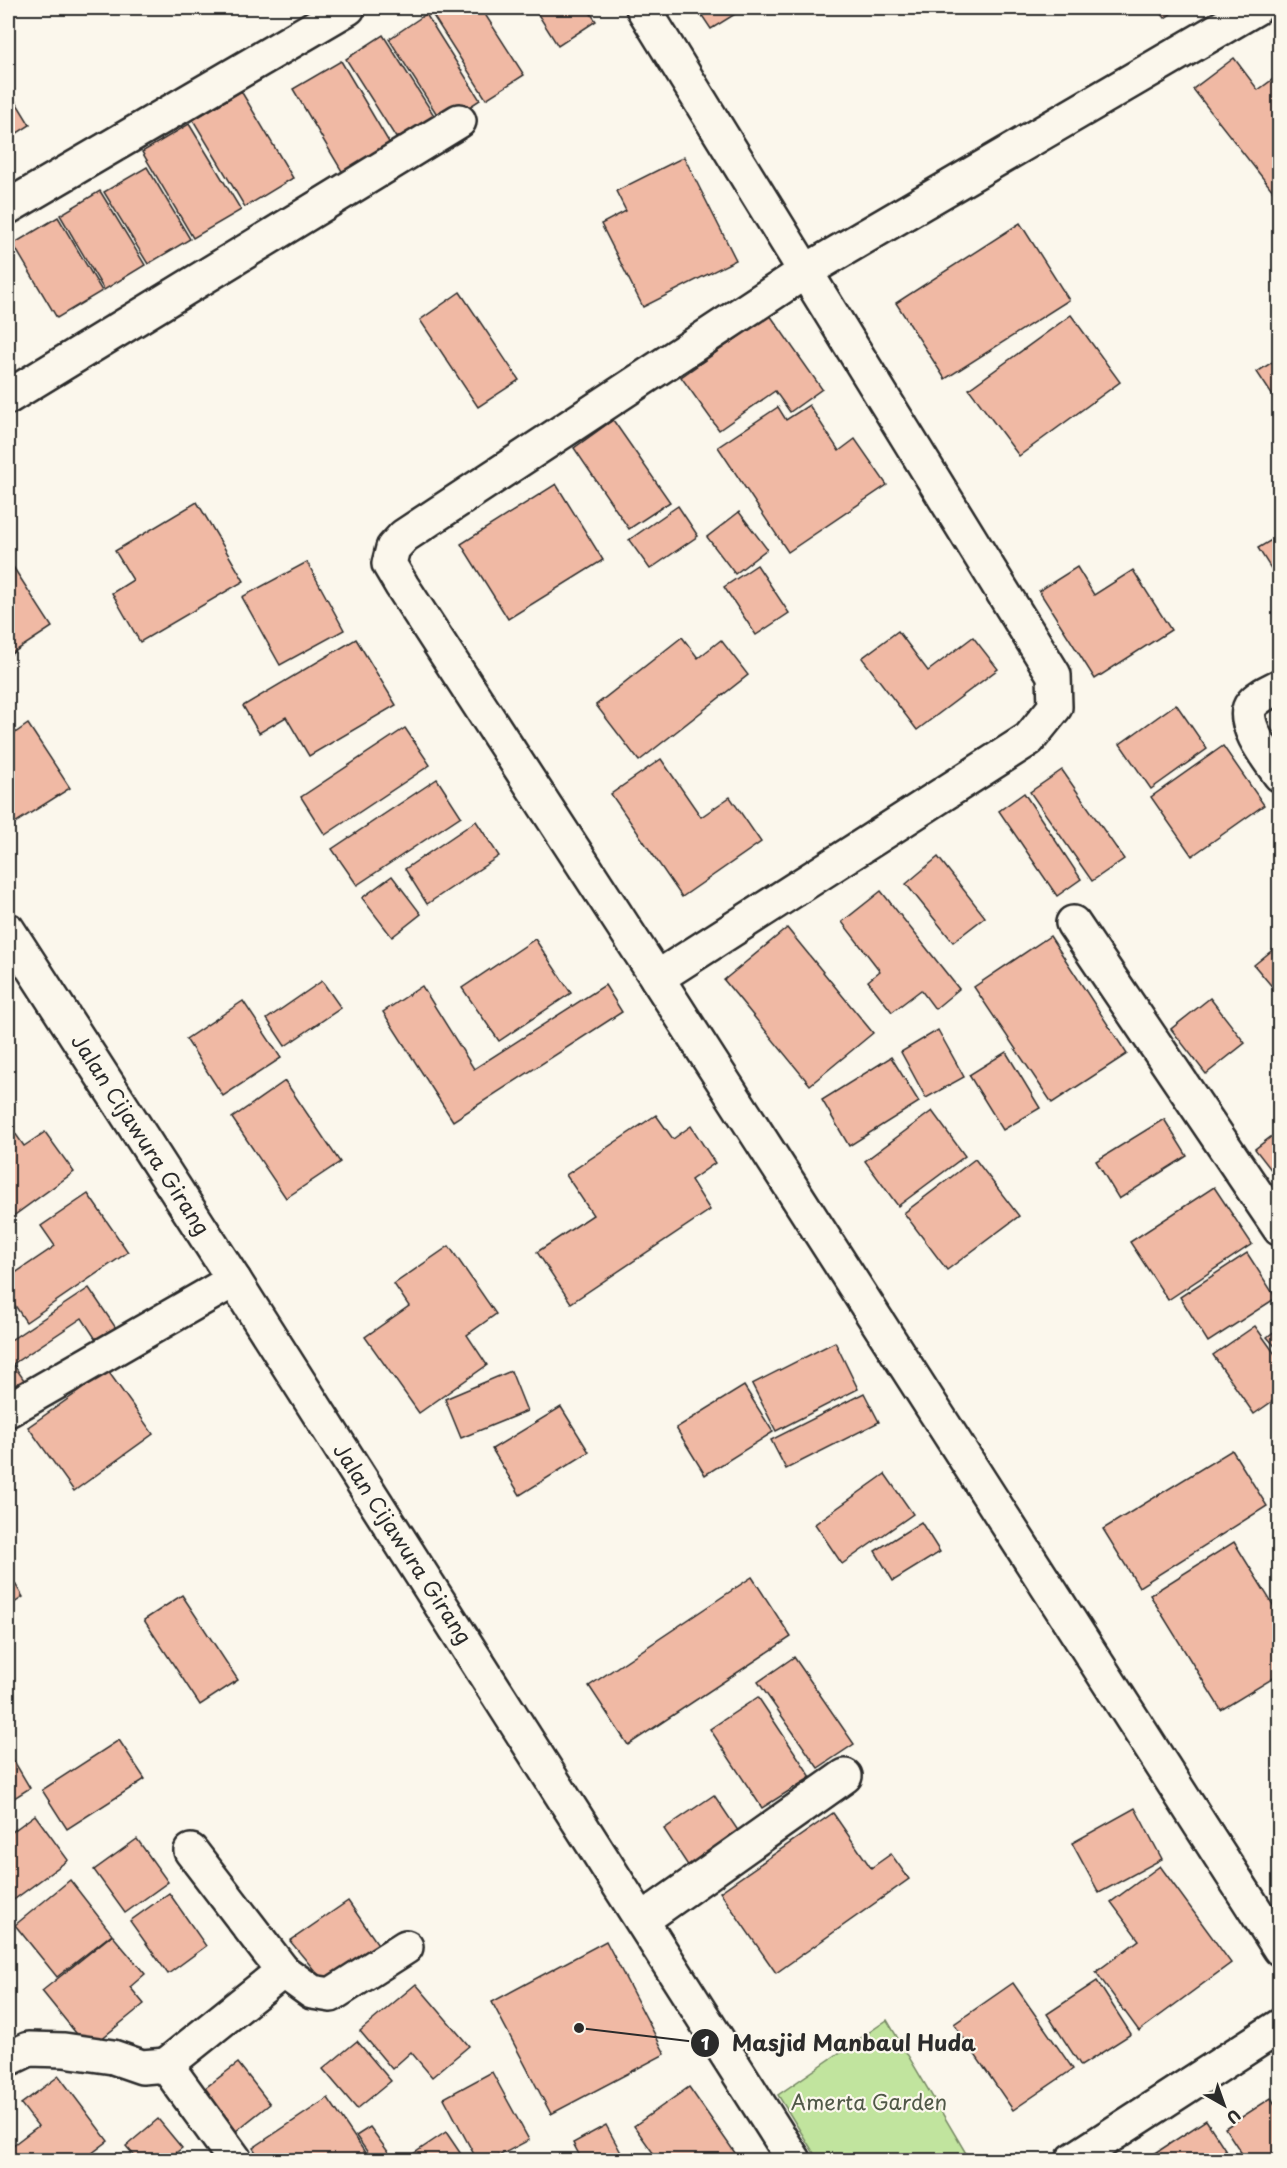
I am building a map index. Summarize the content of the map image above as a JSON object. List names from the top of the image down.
{
  "streets": {
    "street": ["Jalan Cijawura Girang"]
  },
  "parks": ["Amerta Garden"],
  "places": ["Masjid Manbaul Huda"],
  "north": "bottom right"
}
